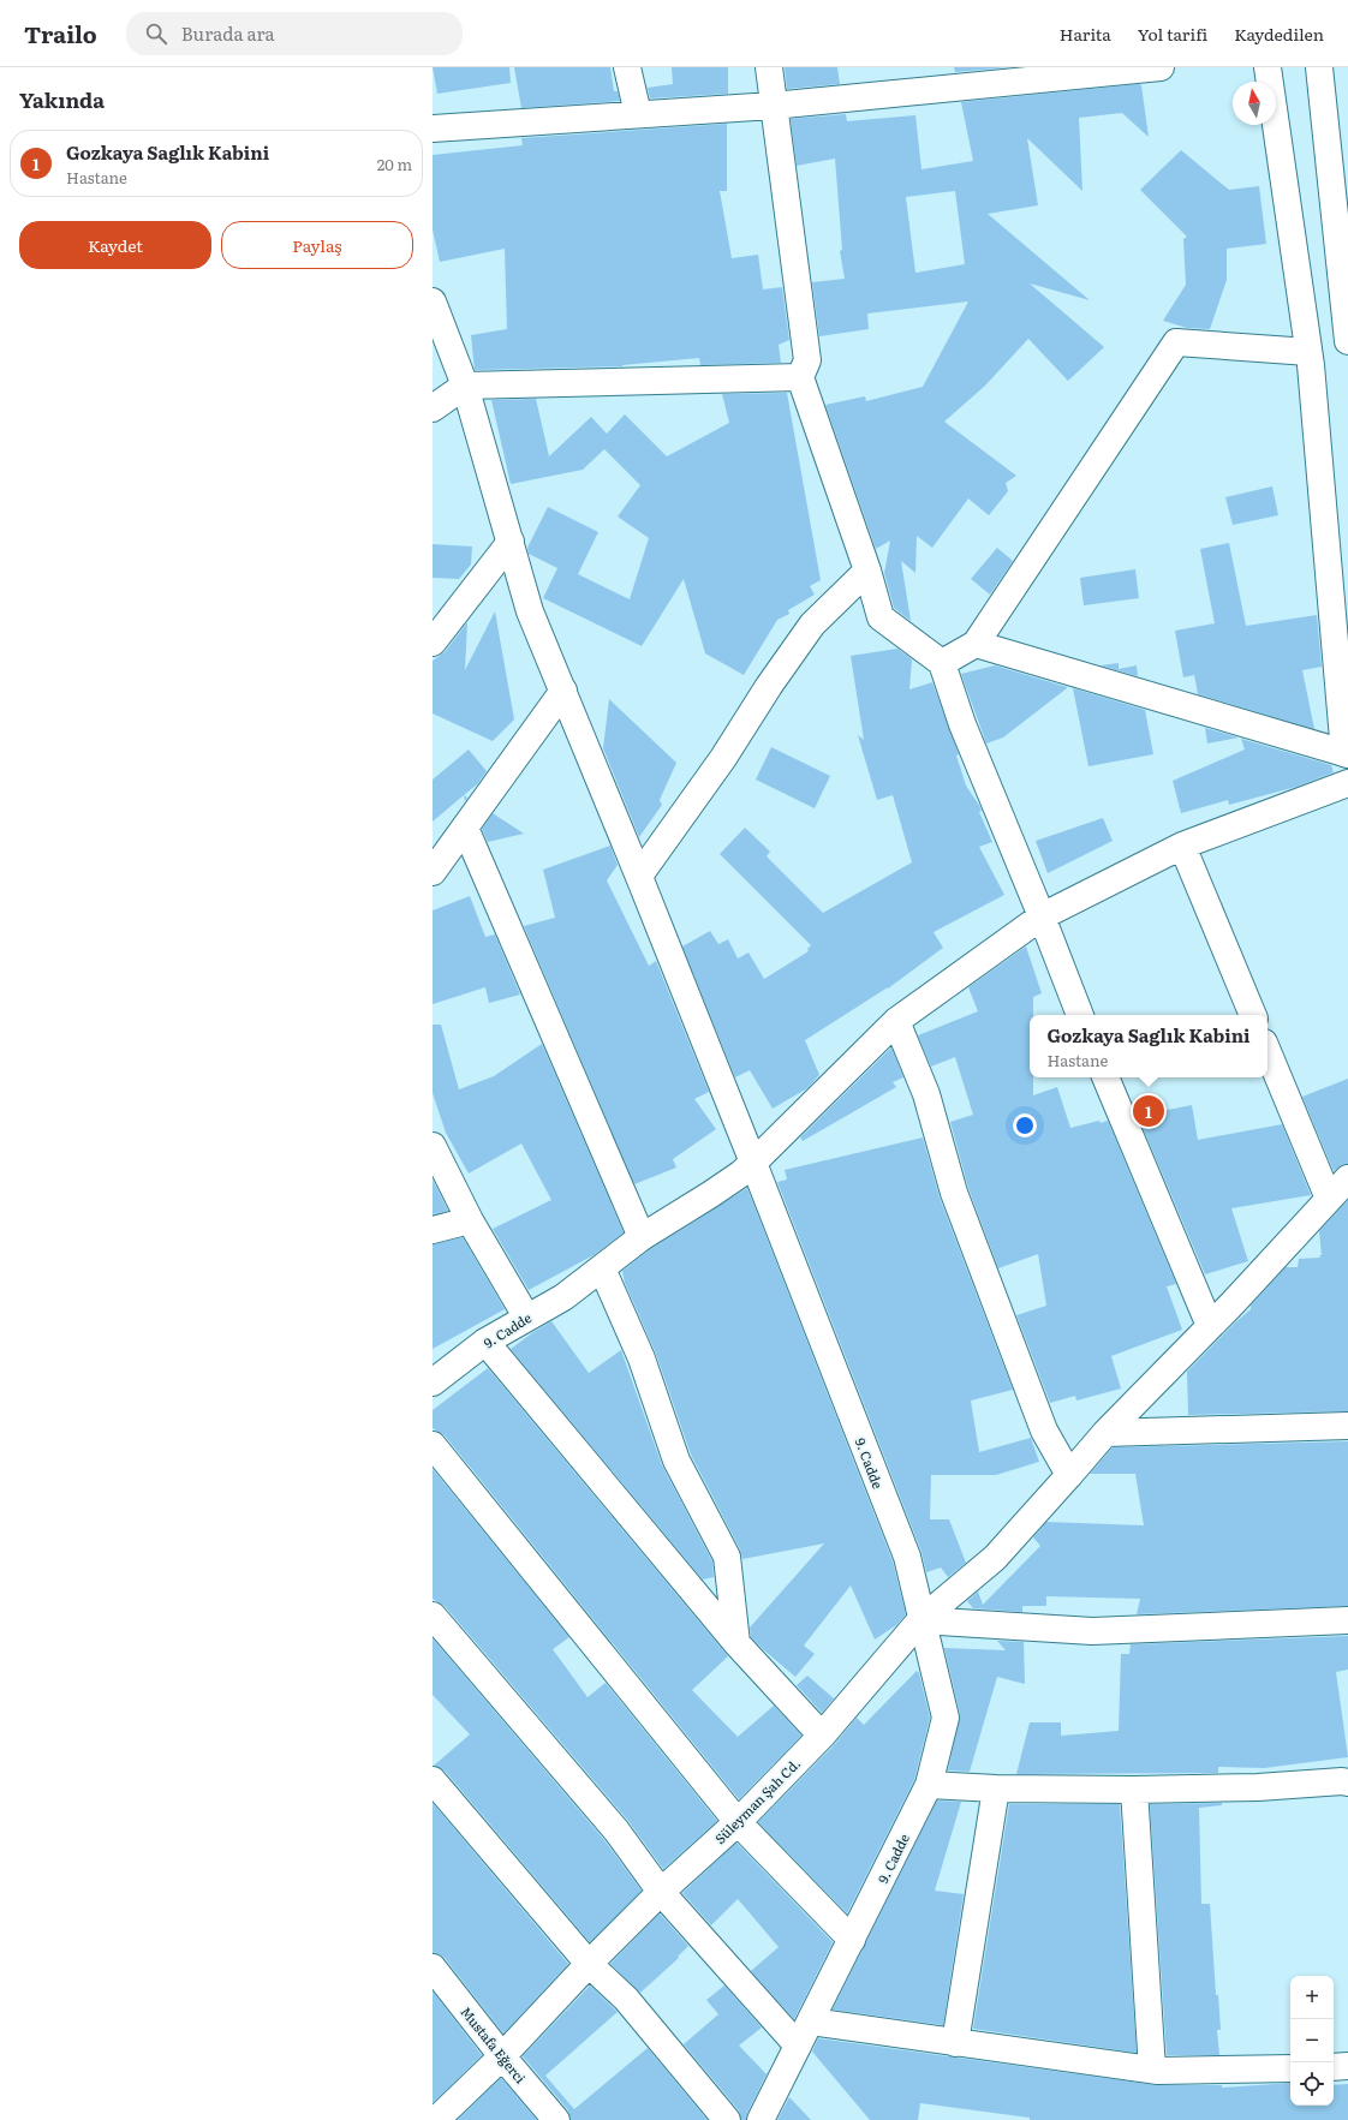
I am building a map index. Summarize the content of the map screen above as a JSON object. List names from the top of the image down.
{
  "streets": {
    "street": ["9. Cadde", "Süleyman Şah Cd.", "Mustafa Eğerci"]
  },
  "crossings": [
    ["9. Cadde", "Süleyman Şah Cd."],
    ["Süleyman Şah Cd.", "Mustafa Eğerci"]
  ],
  "north": "top",
  "page": {
    "header": "Trailo",
    "search": "Burada ara",
    "nav": ["Harita", "Yol tarifi", "Kaydedilen"],
    "heading": "Yakında",
    "list": [
      {
        "mark": "1",
        "name": "Gozkaya Saglık Kabini",
        "note": "Hastane",
        "value": "20 m"
      }
    ],
    "buttons": ["Kaydet", "Paylaş"],
    "popup": ["Gozkaya Saglık Kabini", "Hastane"],
    "pins": "1",
    "map_buttons": ["+", "−"]
  }
}
